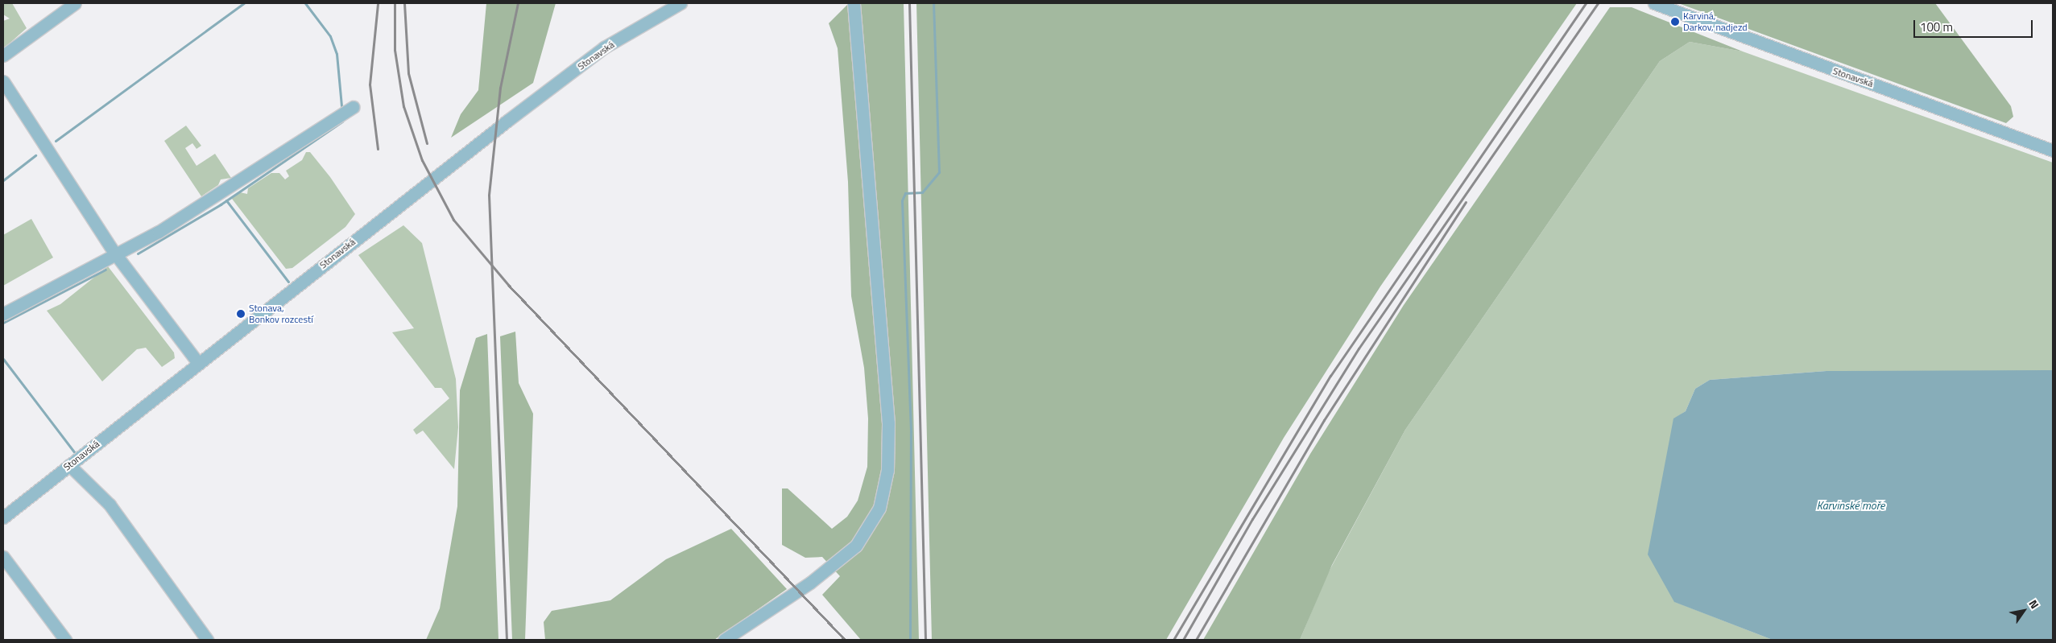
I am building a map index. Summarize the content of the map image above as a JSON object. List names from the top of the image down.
{
  "streets": {
    "street": ["Stonavská"]
  },
  "water": ["Karvinské moře"],
  "places": ["Karviná, Darkov, nadjezd", "Stonava, Bonkov rozcestí"],
  "scale_bar": "100 m",
  "north": "top right"
}
